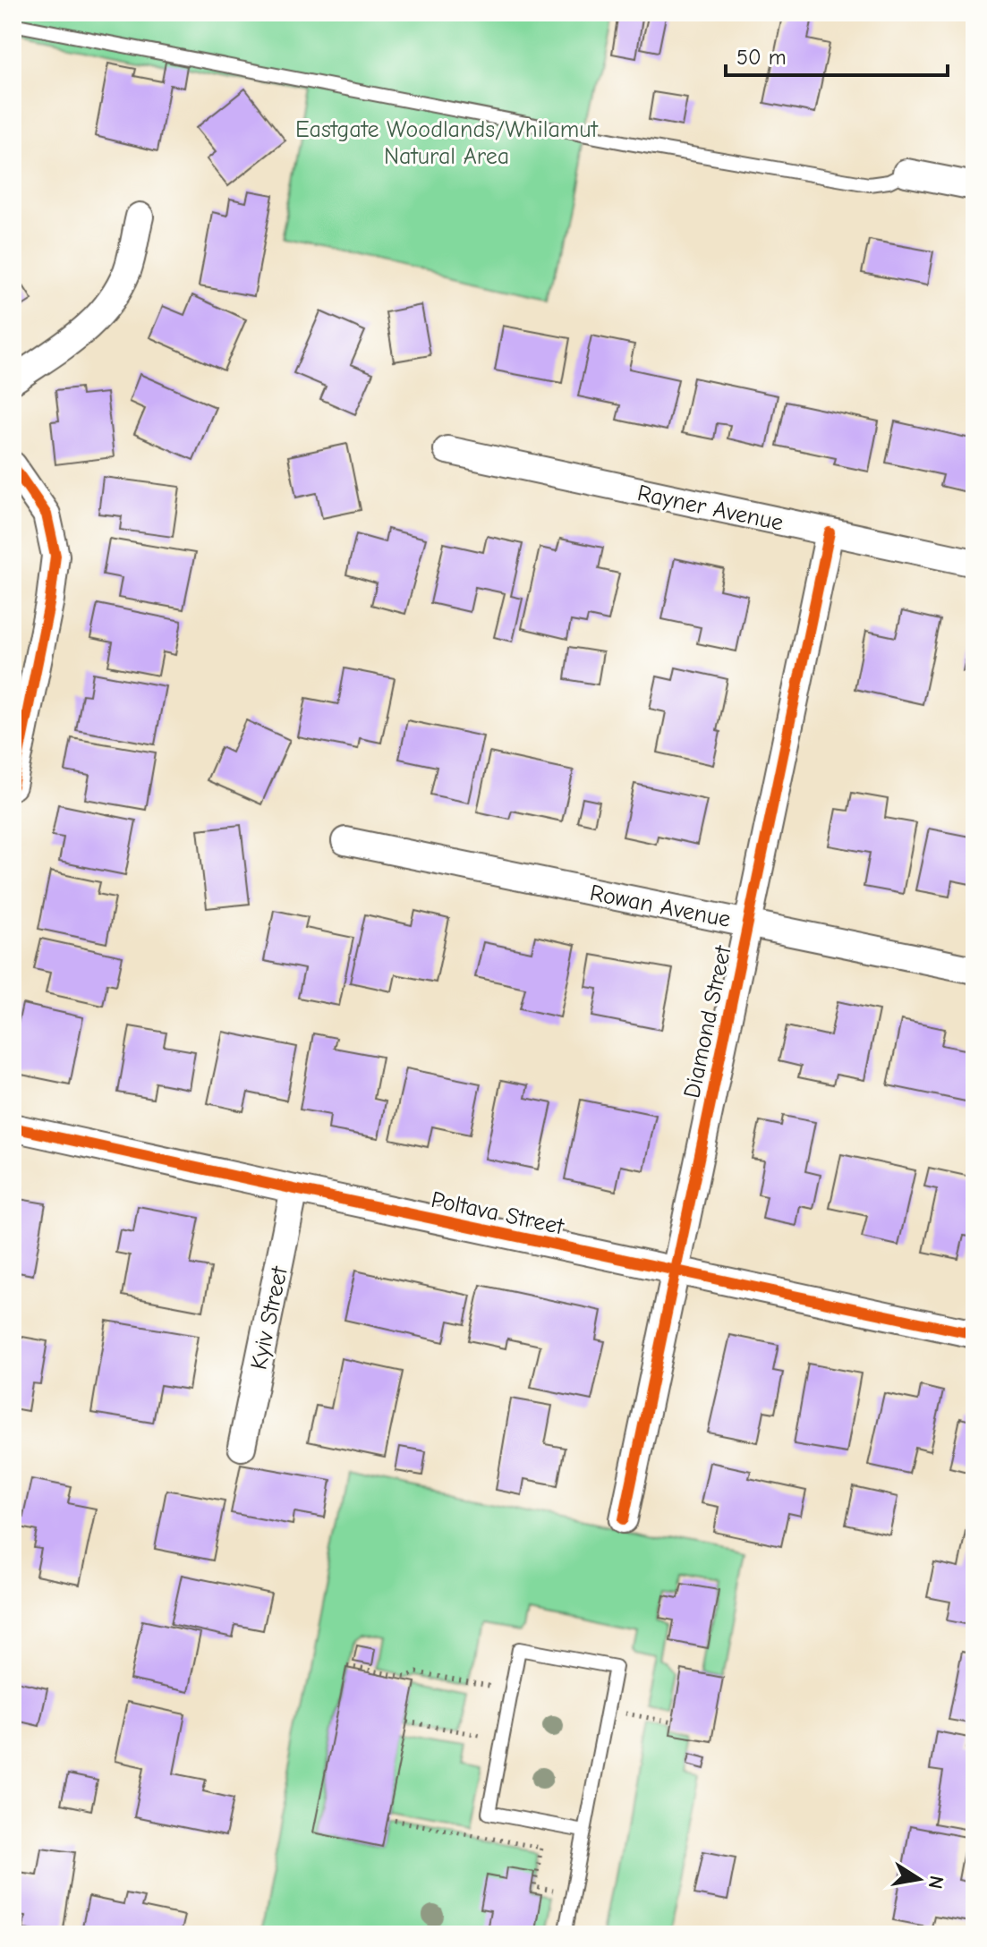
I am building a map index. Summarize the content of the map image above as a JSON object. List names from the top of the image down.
{
  "streets": {
    "street": [
      "Rayner Avenue",
      "Rowan Avenue",
      "Diamond Street",
      "Poltava Street",
      "Kyiv Street"
    ]
  },
  "crossings": [
    ["Rayner Avenue", "Diamond Street"],
    ["Rowan Avenue", "Diamond Street"],
    ["Diamond Street", "Poltava Street"],
    ["Poltava Street", "Kyiv Street"]
  ],
  "parks": ["Eastgate Woodlands/Whilamut Natural Area"],
  "scale_bar": "50 m",
  "north": "right"
}
